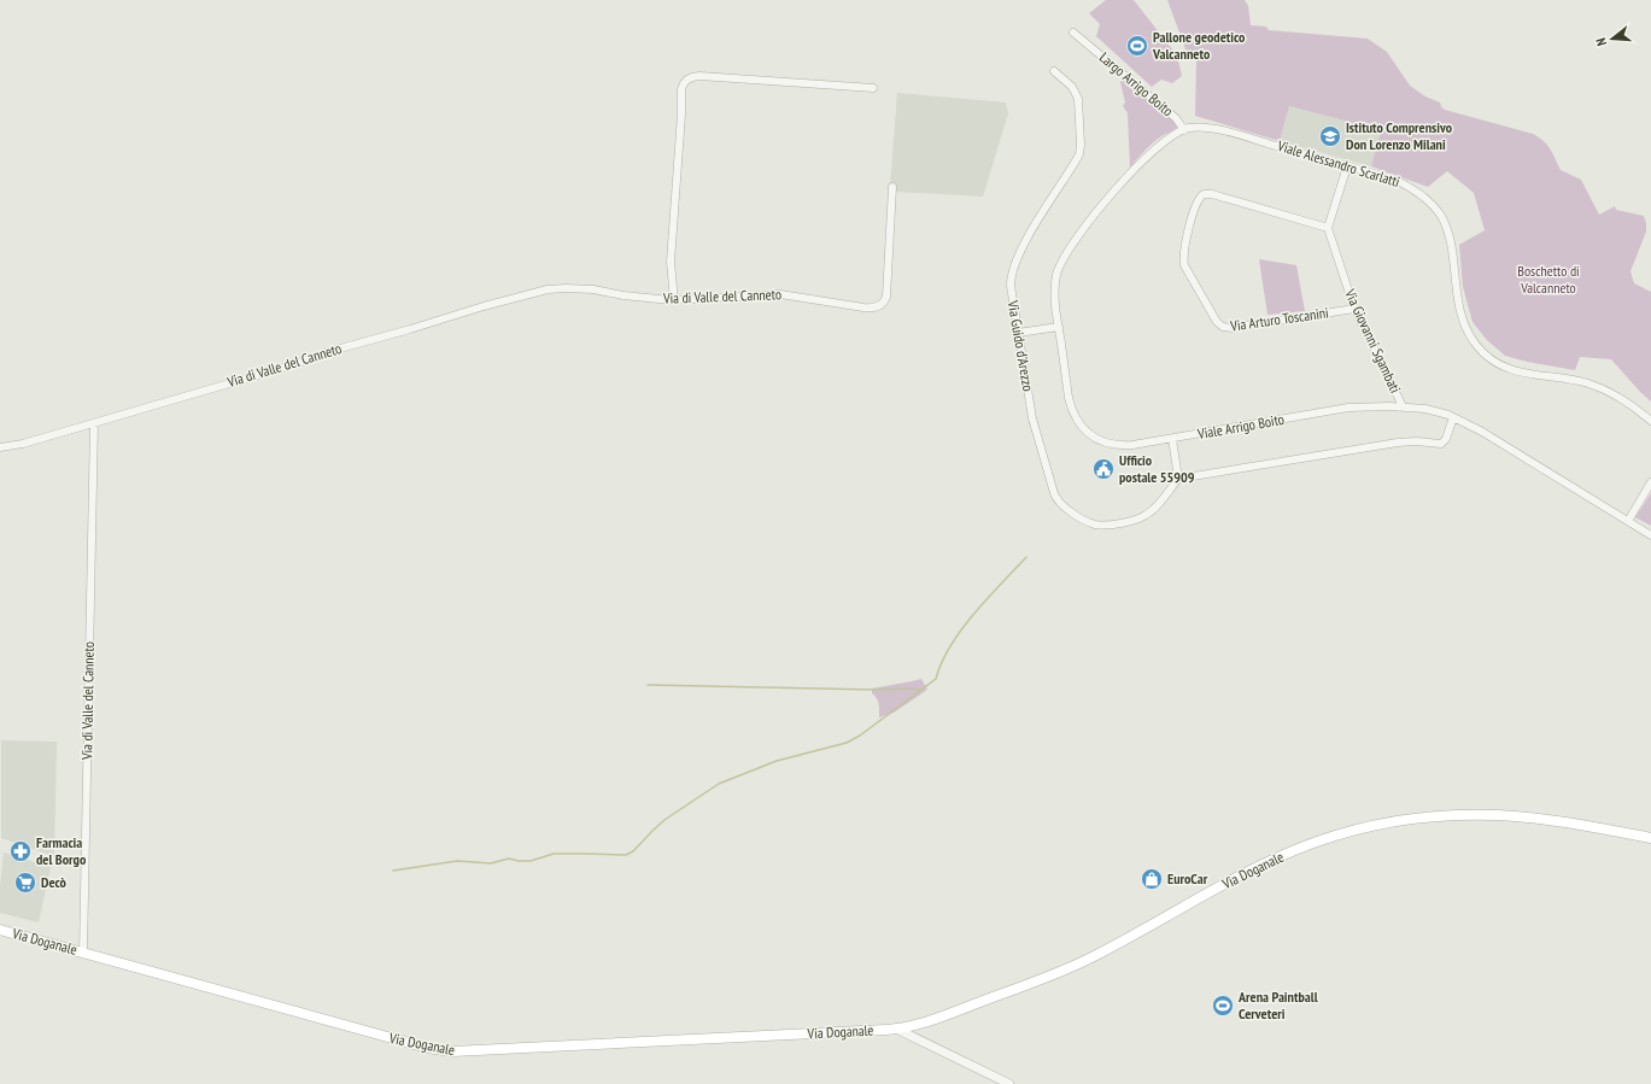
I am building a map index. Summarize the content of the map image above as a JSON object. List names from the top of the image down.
{
  "streets": {
    "main road": ["Via Doganale"],
    "street": [
      "Largo Arrigo Boito",
      "Viale Alessandro Scarlatti",
      "Via di Valle del Canneto",
      "Via Arturo Toscanini",
      "Via Giovanni Sgambati",
      "Via Guido d'Arezzo",
      "Viale Arrigo Boito"
    ]
  },
  "crossings": [
    ["Largo Arrigo Boito", "Viale Alessandro Scarlatti"],
    ["Largo Arrigo Boito", "Viale Arrigo Boito"],
    ["Via di Valle del Canneto", "Via Doganale"],
    ["Via Arturo Toscanini", "Via Giovanni Sgambati"],
    ["Via Giovanni Sgambati", "Viale Arrigo Boito"]
  ],
  "parks": ["Boschetto di Valcanneto"],
  "places": {
    "sports": ["Pallone geodetico Valcanneto", "Arena Paintball Cerveteri"],
    "school or university": ["Istituto Comprensivo Don Lorenzo Milani"],
    "public building": ["Ufficio postale 55909"],
    "pharmacy": ["Farmacia del Borgo"],
    "shop": ["EuroCar"],
    "supermarket": ["Decò"]
  },
  "north": "left"
}
